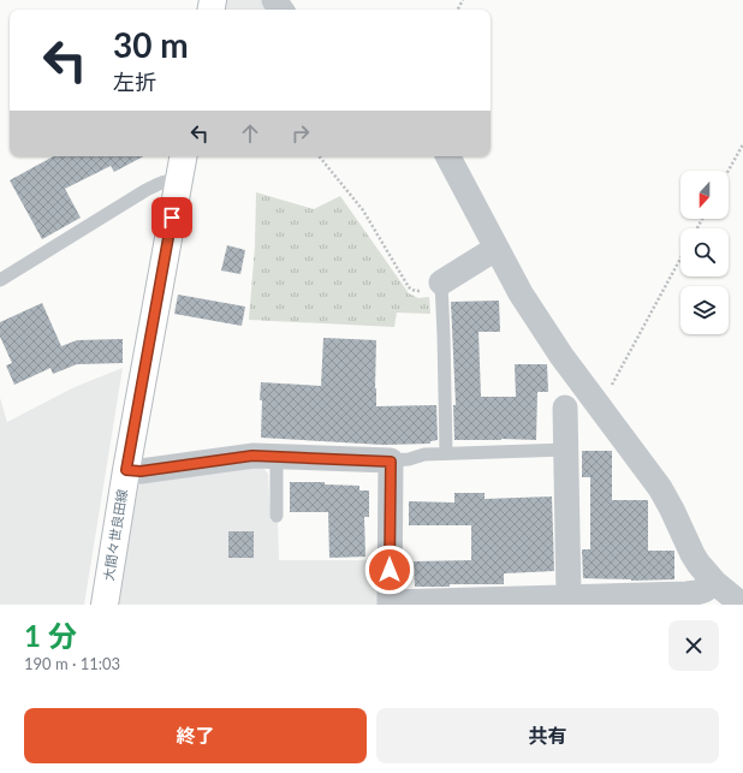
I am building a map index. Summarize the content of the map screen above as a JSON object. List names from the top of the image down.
{
  "streets": {
    "main road": ["大間々世良田線"]
  },
  "north": "bottom",
  "page": {
    "turn": ["30 m", "左折"],
    "heading": ["1 分", "190 m · 11:03"],
    "buttons": ["終了", "共有"]
  }
}
